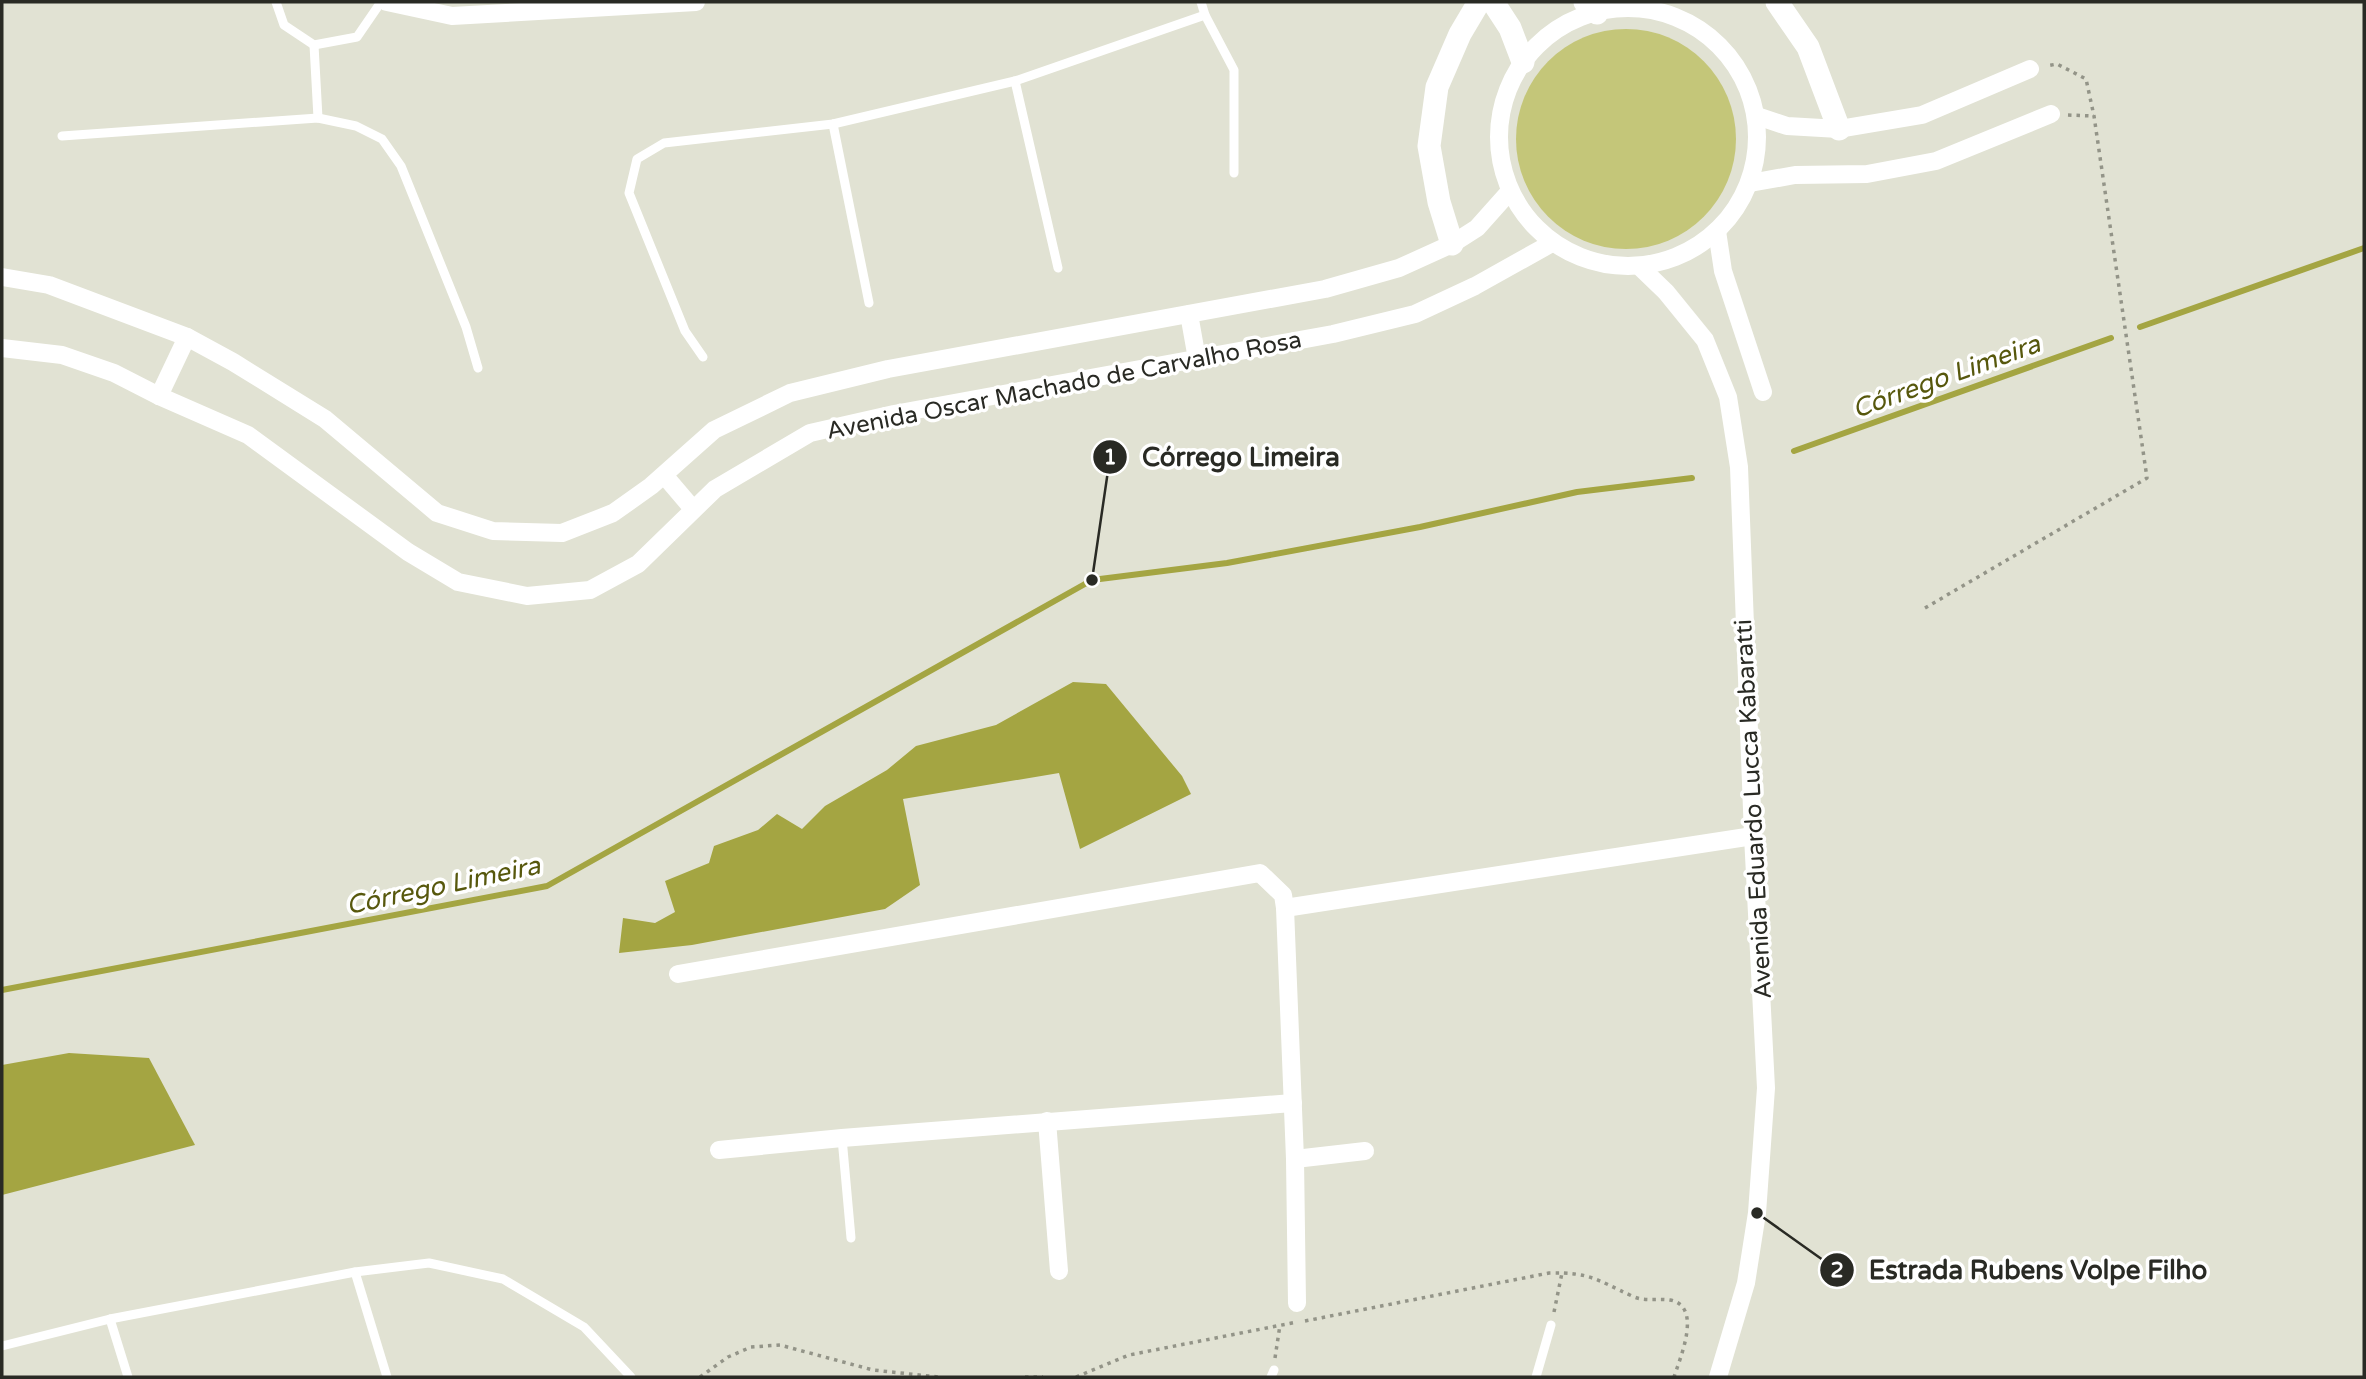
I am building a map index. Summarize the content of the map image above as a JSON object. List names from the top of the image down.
{
  "streets": {
    "street": ["Avenida Oscar Machado de Carvalho Rosa", "Avenida Eduardo Lucca Kabaratti"]
  },
  "water": ["Córrego Limeira"],
  "places": ["Córrego Limeira", "Estrada Rubens Volpe Filho"]
}
